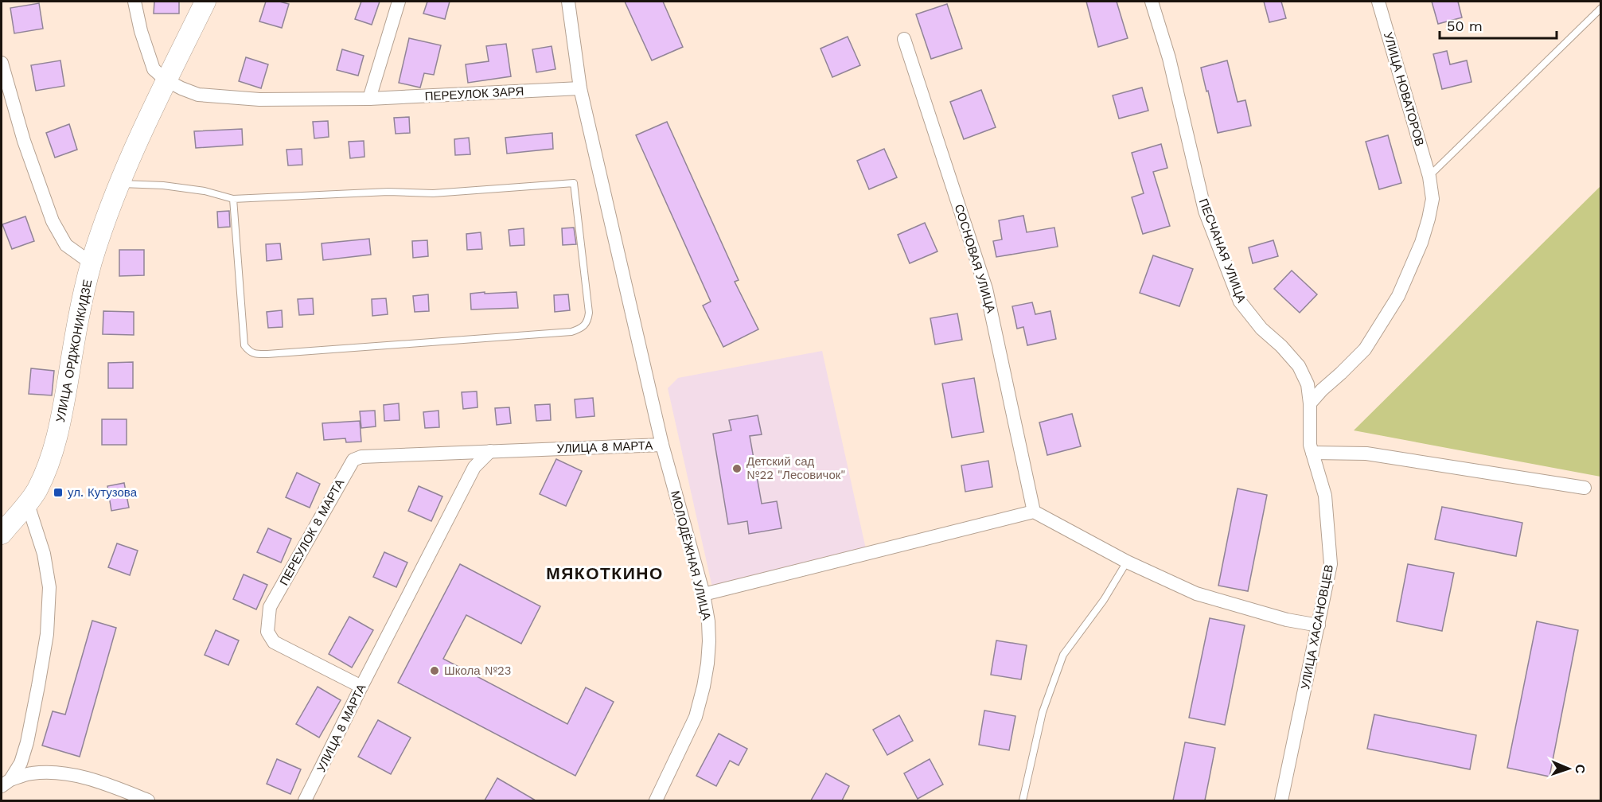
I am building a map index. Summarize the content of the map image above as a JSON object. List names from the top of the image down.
{
  "streets": {
    "main road": ["УЛИЦА ОРДЖОНИКИДЗЕ"],
    "street": [
      "УЛИЦА НОВАТОРОВ",
      "ПЕРЕУЛОК ЗАРЯ",
      "ПЕСЧАНАЯ УЛИЦА",
      "СОСНОВАЯ УЛИЦА",
      "УЛИЦА 8 МАРТА",
      "ПЕРЕУЛОК 8 МАРТА",
      "МОЛОДЁЖНАЯ УЛИЦА",
      "УЛИЦА ХАСАНОВЦЕВ"
    ]
  },
  "crossings": [
    ["УЛИЦА НОВАТОРОВ", "ПЕСЧАНАЯ УЛИЦА"],
    ["ПЕРЕУЛОК ЗАРЯ", "УЛИЦА ОРДЖОНИКИДЗЕ"],
    ["ПЕРЕУЛОК ЗАРЯ", "УЛИЦА 8 МАРТА"],
    ["ПЕСЧАНАЯ УЛИЦА", "УЛИЦА ХАСАНОВЦЕВ"],
    ["УЛИЦА 8 МАРТА", "ПЕРЕУЛОК 8 МАРТА"],
    ["УЛИЦА 8 МАРТА", "МОЛОДЁЖНАЯ УЛИЦА"]
  ],
  "districts": ["МЯКОТКИНО"],
  "places": {
    "other": ["Детский сад №22 \"Лесовичок\"", "Школа №23"],
    "transit": ["ул. Кутузова"]
  },
  "scale_bar": "50 m",
  "north": "right"
}
